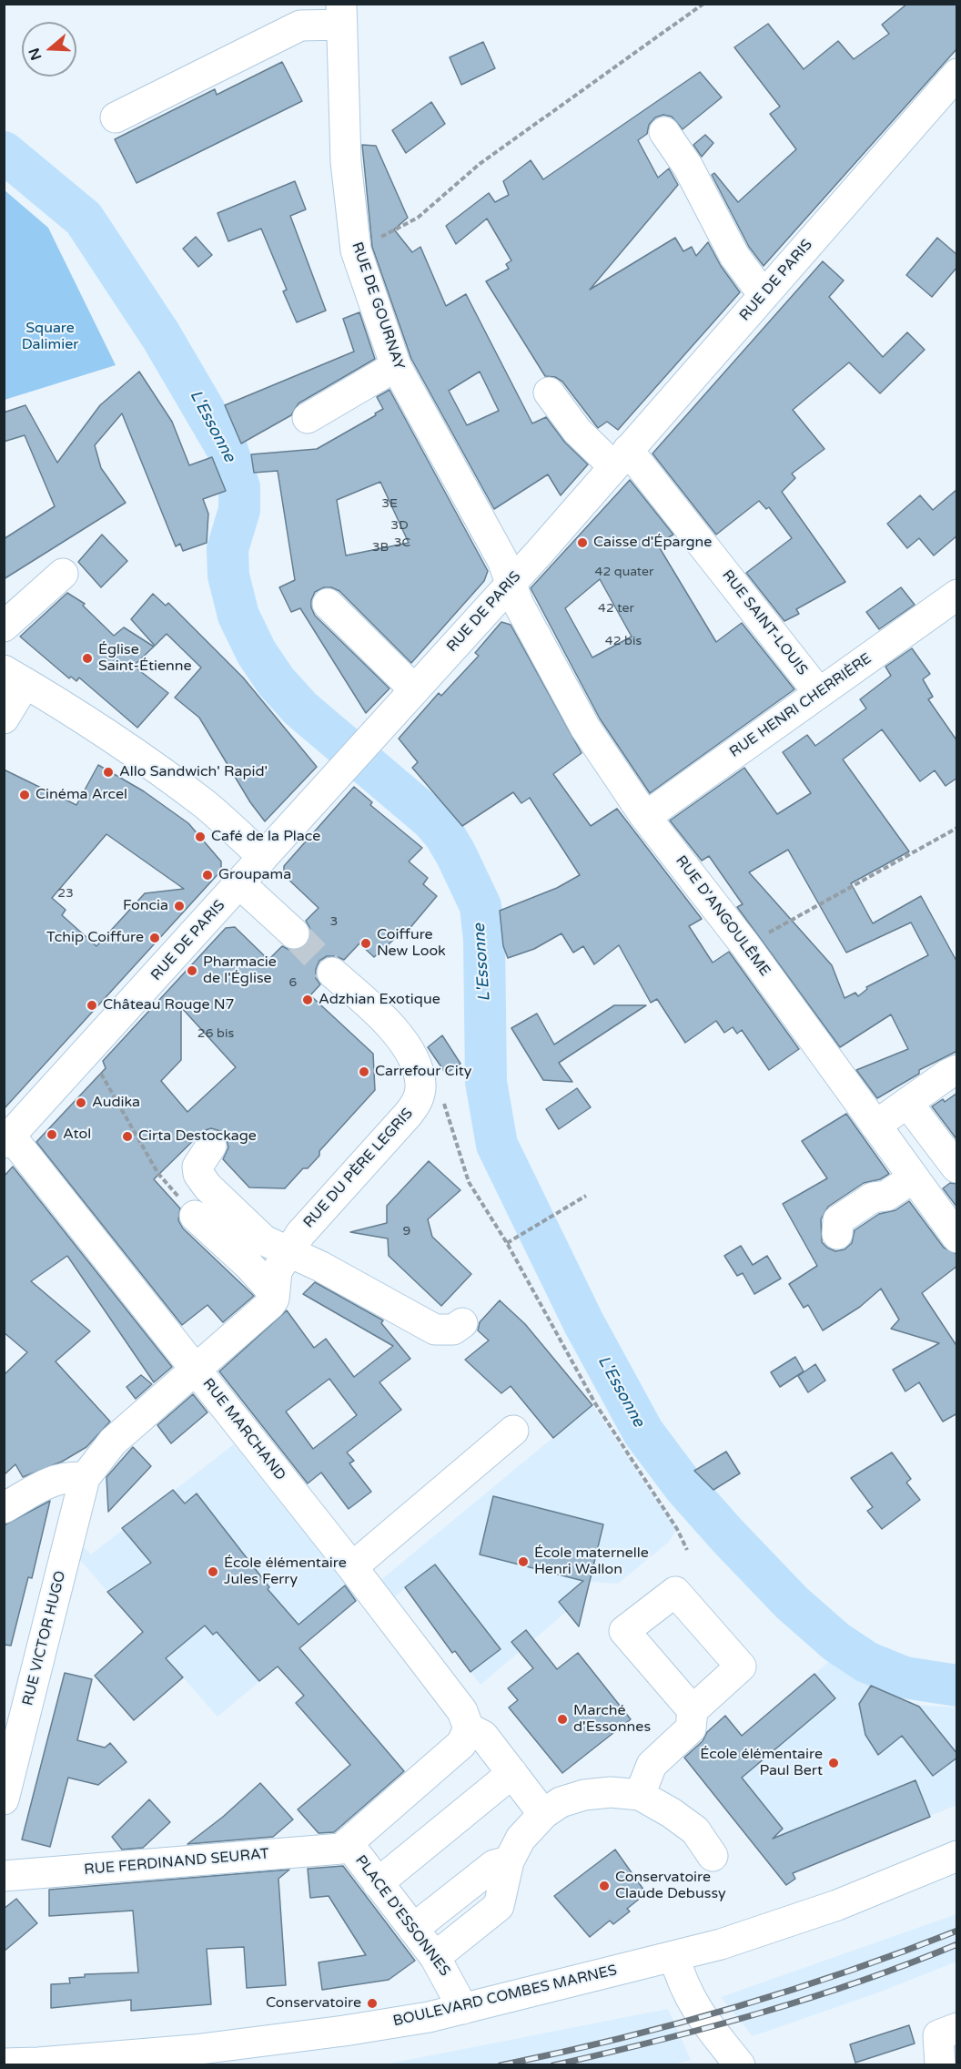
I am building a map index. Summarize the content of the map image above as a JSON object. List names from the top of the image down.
{
  "streets": {
    "street": [
      "RUE DE PARIS",
      "RUE DE GOURNAY",
      "RUE SAINT-LOUIS",
      "RUE HENRI CHERRIÈRE",
      "RUE D'ANGOULÊME",
      "RUE DU PÈRE LEGRIS",
      "RUE MARCHAND",
      "RUE VICTOR HUGO",
      "RUE FERDINAND SEURAT",
      "PLACE D'ESSONNES",
      "BOULEVARD COMBES MARNES"
    ]
  },
  "crossings": [
    ["RUE DE PARIS", "RUE DE GOURNAY"],
    ["RUE DE PARIS", "RUE SAINT-LOUIS"],
    ["RUE DE PARIS", "RUE D'ANGOULÊME"],
    ["RUE DE PARIS", "RUE MARCHAND"],
    ["RUE DE GOURNAY", "RUE D'ANGOULÊME"],
    ["RUE SAINT-LOUIS", "RUE HENRI CHERRIÈRE"],
    ["RUE HENRI CHERRIÈRE", "RUE D'ANGOULÊME"],
    ["RUE DU PÈRE LEGRIS", "RUE MARCHAND"],
    ["RUE DU PÈRE LEGRIS", "RUE VICTOR HUGO"],
    ["RUE MARCHAND", "PLACE D'ESSONNES"],
    ["RUE FERDINAND SEURAT", "PLACE D'ESSONNES"],
    ["PLACE D'ESSONNES", "BOULEVARD COMBES MARNES"]
  ],
  "water": ["L'Essonne"],
  "parks": ["Square Dalimier"],
  "places": [
    "Caisse d'Épargne",
    "Église Saint-Étienne",
    "Allo Sandwich' Rapid'",
    "Cinéma Arcel",
    "Café de la Place",
    "Groupama",
    "Foncia",
    "Tchip Coiffure",
    "Coiffure New Look",
    "Pharmacie de l'Église",
    "Adzhian Exotique",
    "Château Rouge N7",
    "Carrefour City",
    "Audika",
    "Atol",
    "Cirta Destockage",
    "École maternelle Henri Wallon",
    "École élémentaire Jules Ferry",
    "Marché d'Essonnes",
    "École élémentaire Paul Bert",
    "Conservatoire Claude Debussy",
    "Conservatoire"
  ],
  "house_numbers": [
    "3E",
    "3D",
    "3C",
    "3B",
    "42 quater",
    "42 ter",
    "42 bis",
    "23",
    "3",
    "6",
    "26 bis",
    "9"
  ],
  "north": "left"
}
